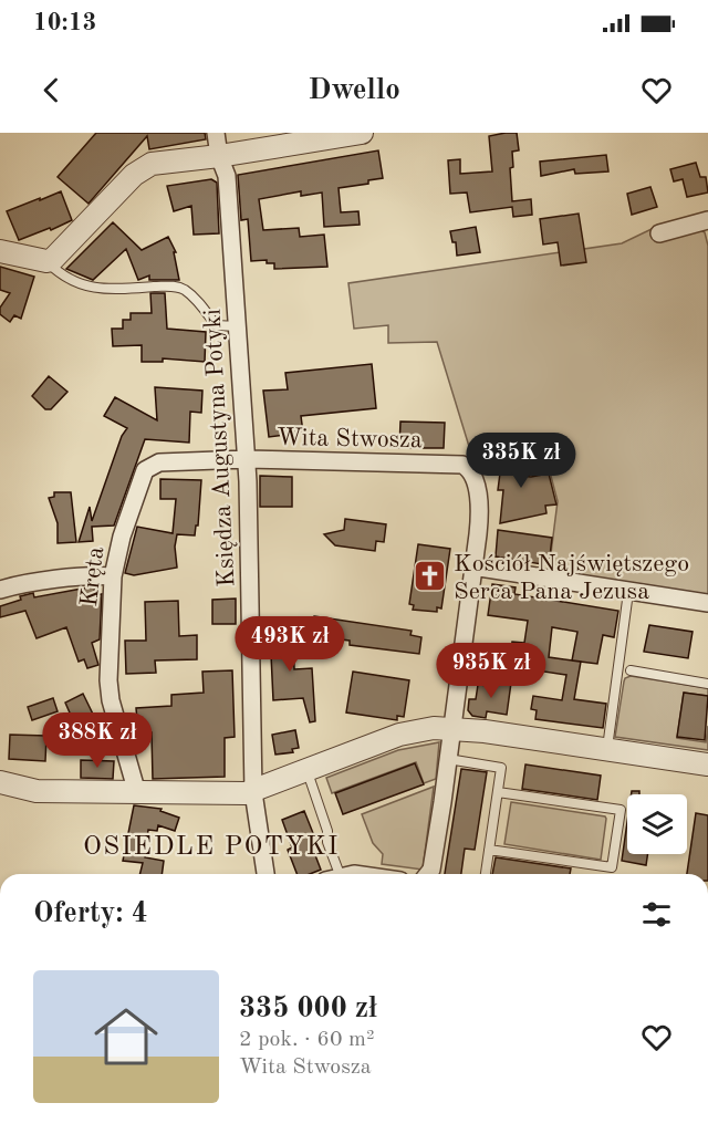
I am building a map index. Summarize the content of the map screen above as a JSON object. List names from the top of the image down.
{
  "streets": {
    "street": ["Wita Stwosza", "Księdza Augustyna Potyki", "Kręta"]
  },
  "crossings": [
    ["Wita Stwosza", "Księdza Augustyna Potyki"],
    ["Wita Stwosza", "Kręta"],
    ["Księdza Augustyna Potyki", "Kręta"]
  ],
  "districts": ["OSIEDLE POTYKI"],
  "places": {
    "church": ["Kościół Najświętszego Serca Pana Jezusa"]
  },
  "page": {
    "status": "10:13",
    "header": "Dwello",
    "price": [
      "335K zł",
      "493K zł",
      "935K zł",
      "388K zł"
    ],
    "heading": "Oferty: 4",
    "list": [
      {
        "name": "335 000 zł",
        "note": "2 pok. · 60 m² · Wita Stwosza"
      }
    ]
  }
}
